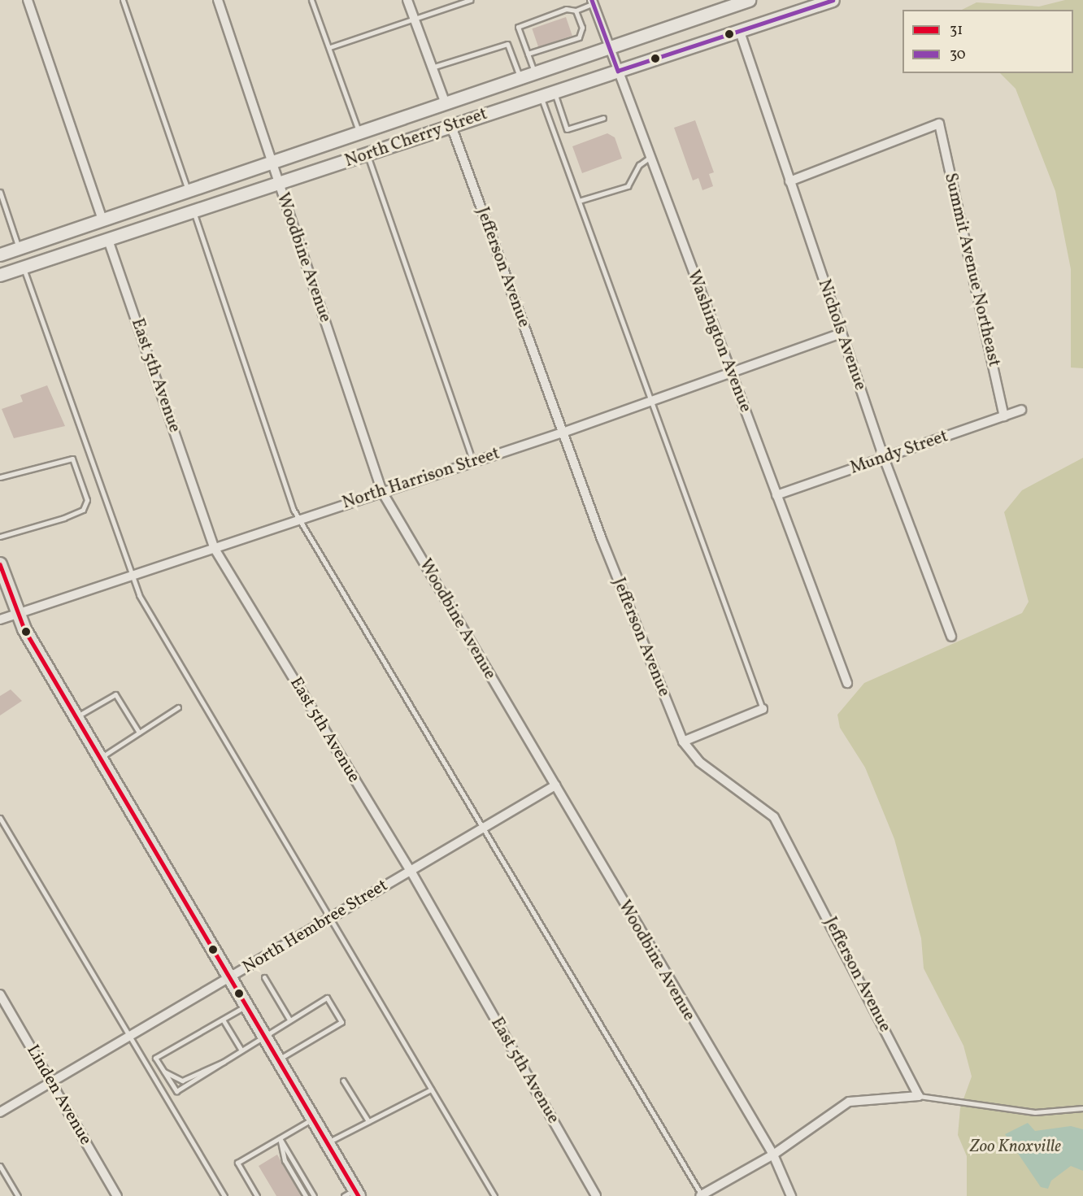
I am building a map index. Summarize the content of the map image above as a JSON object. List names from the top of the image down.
{
  "streets": {
    "main road": ["North Cherry Street"],
    "street": [
      "Woodbine Avenue",
      "Jefferson Avenue",
      "Summit Avenue Northeast",
      "Nichols Avenue",
      "Washington Avenue",
      "East 5th Avenue",
      "Mundy Street",
      "North Harrison Street",
      "North Hembree Street",
      "Linden Avenue"
    ]
  },
  "crossings": [
    ["North Cherry Street", "Woodbine Avenue"],
    ["North Cherry Street", "Jefferson Avenue"],
    ["North Cherry Street", "Nichols Avenue"],
    ["North Cherry Street", "Washington Avenue"],
    ["North Cherry Street", "East 5th Avenue"],
    ["Woodbine Avenue", "North Harrison Street"],
    ["Woodbine Avenue", "North Hembree Street"],
    ["Jefferson Avenue", "North Harrison Street"],
    ["Summit Avenue Northeast", "Nichols Avenue"],
    ["Summit Avenue Northeast", "Mundy Street"],
    ["Nichols Avenue", "Mundy Street"],
    ["Nichols Avenue", "North Harrison Street"],
    ["Washington Avenue", "Mundy Street"],
    ["Washington Avenue", "North Harrison Street"],
    ["East 5th Avenue", "North Harrison Street"],
    ["East 5th Avenue", "North Hembree Street"],
    ["North Hembree Street", "Linden Avenue"]
  ],
  "parks": ["Zoo Knoxville"],
  "lines": ["transit line 30", "transit line 31"],
  "legend": ["31", "30"]
}
